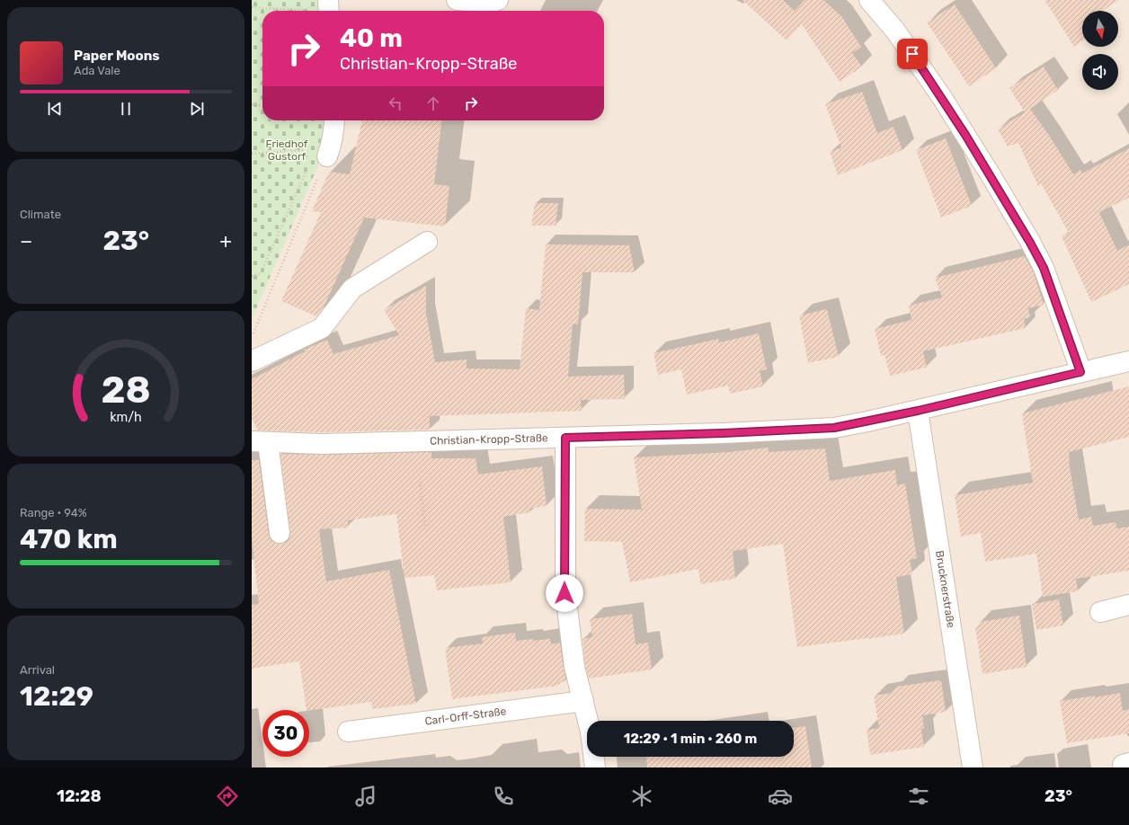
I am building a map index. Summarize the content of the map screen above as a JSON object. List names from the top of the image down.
{
  "streets": {
    "street": ["Christian-Kropp-Straße", "Brucknerstraße", "Carl-Orff-Straße"]
  },
  "crossings": [
    ["Christian-Kropp-Straße", "Brucknerstraße"]
  ],
  "parks": ["Friedhof Gustorf"],
  "north": "bottom",
  "page": {
    "turn": ["40 m", "Christian-Kropp-Straße"],
    "song": ["Paper Moons", "Ada Vale"],
    "tile": [
      "Climate",
      ["Range · 94%", "470 km"],
      ["Arrival", "12:29"]
    ],
    "heat": ["−", "23°", "+"],
    "limit": "30",
    "trip": "12:29 · 1 min · 260 m",
    "tabs": ["12:28", "23°"],
    "gauge": ["28", "km/h"]
  }
}
